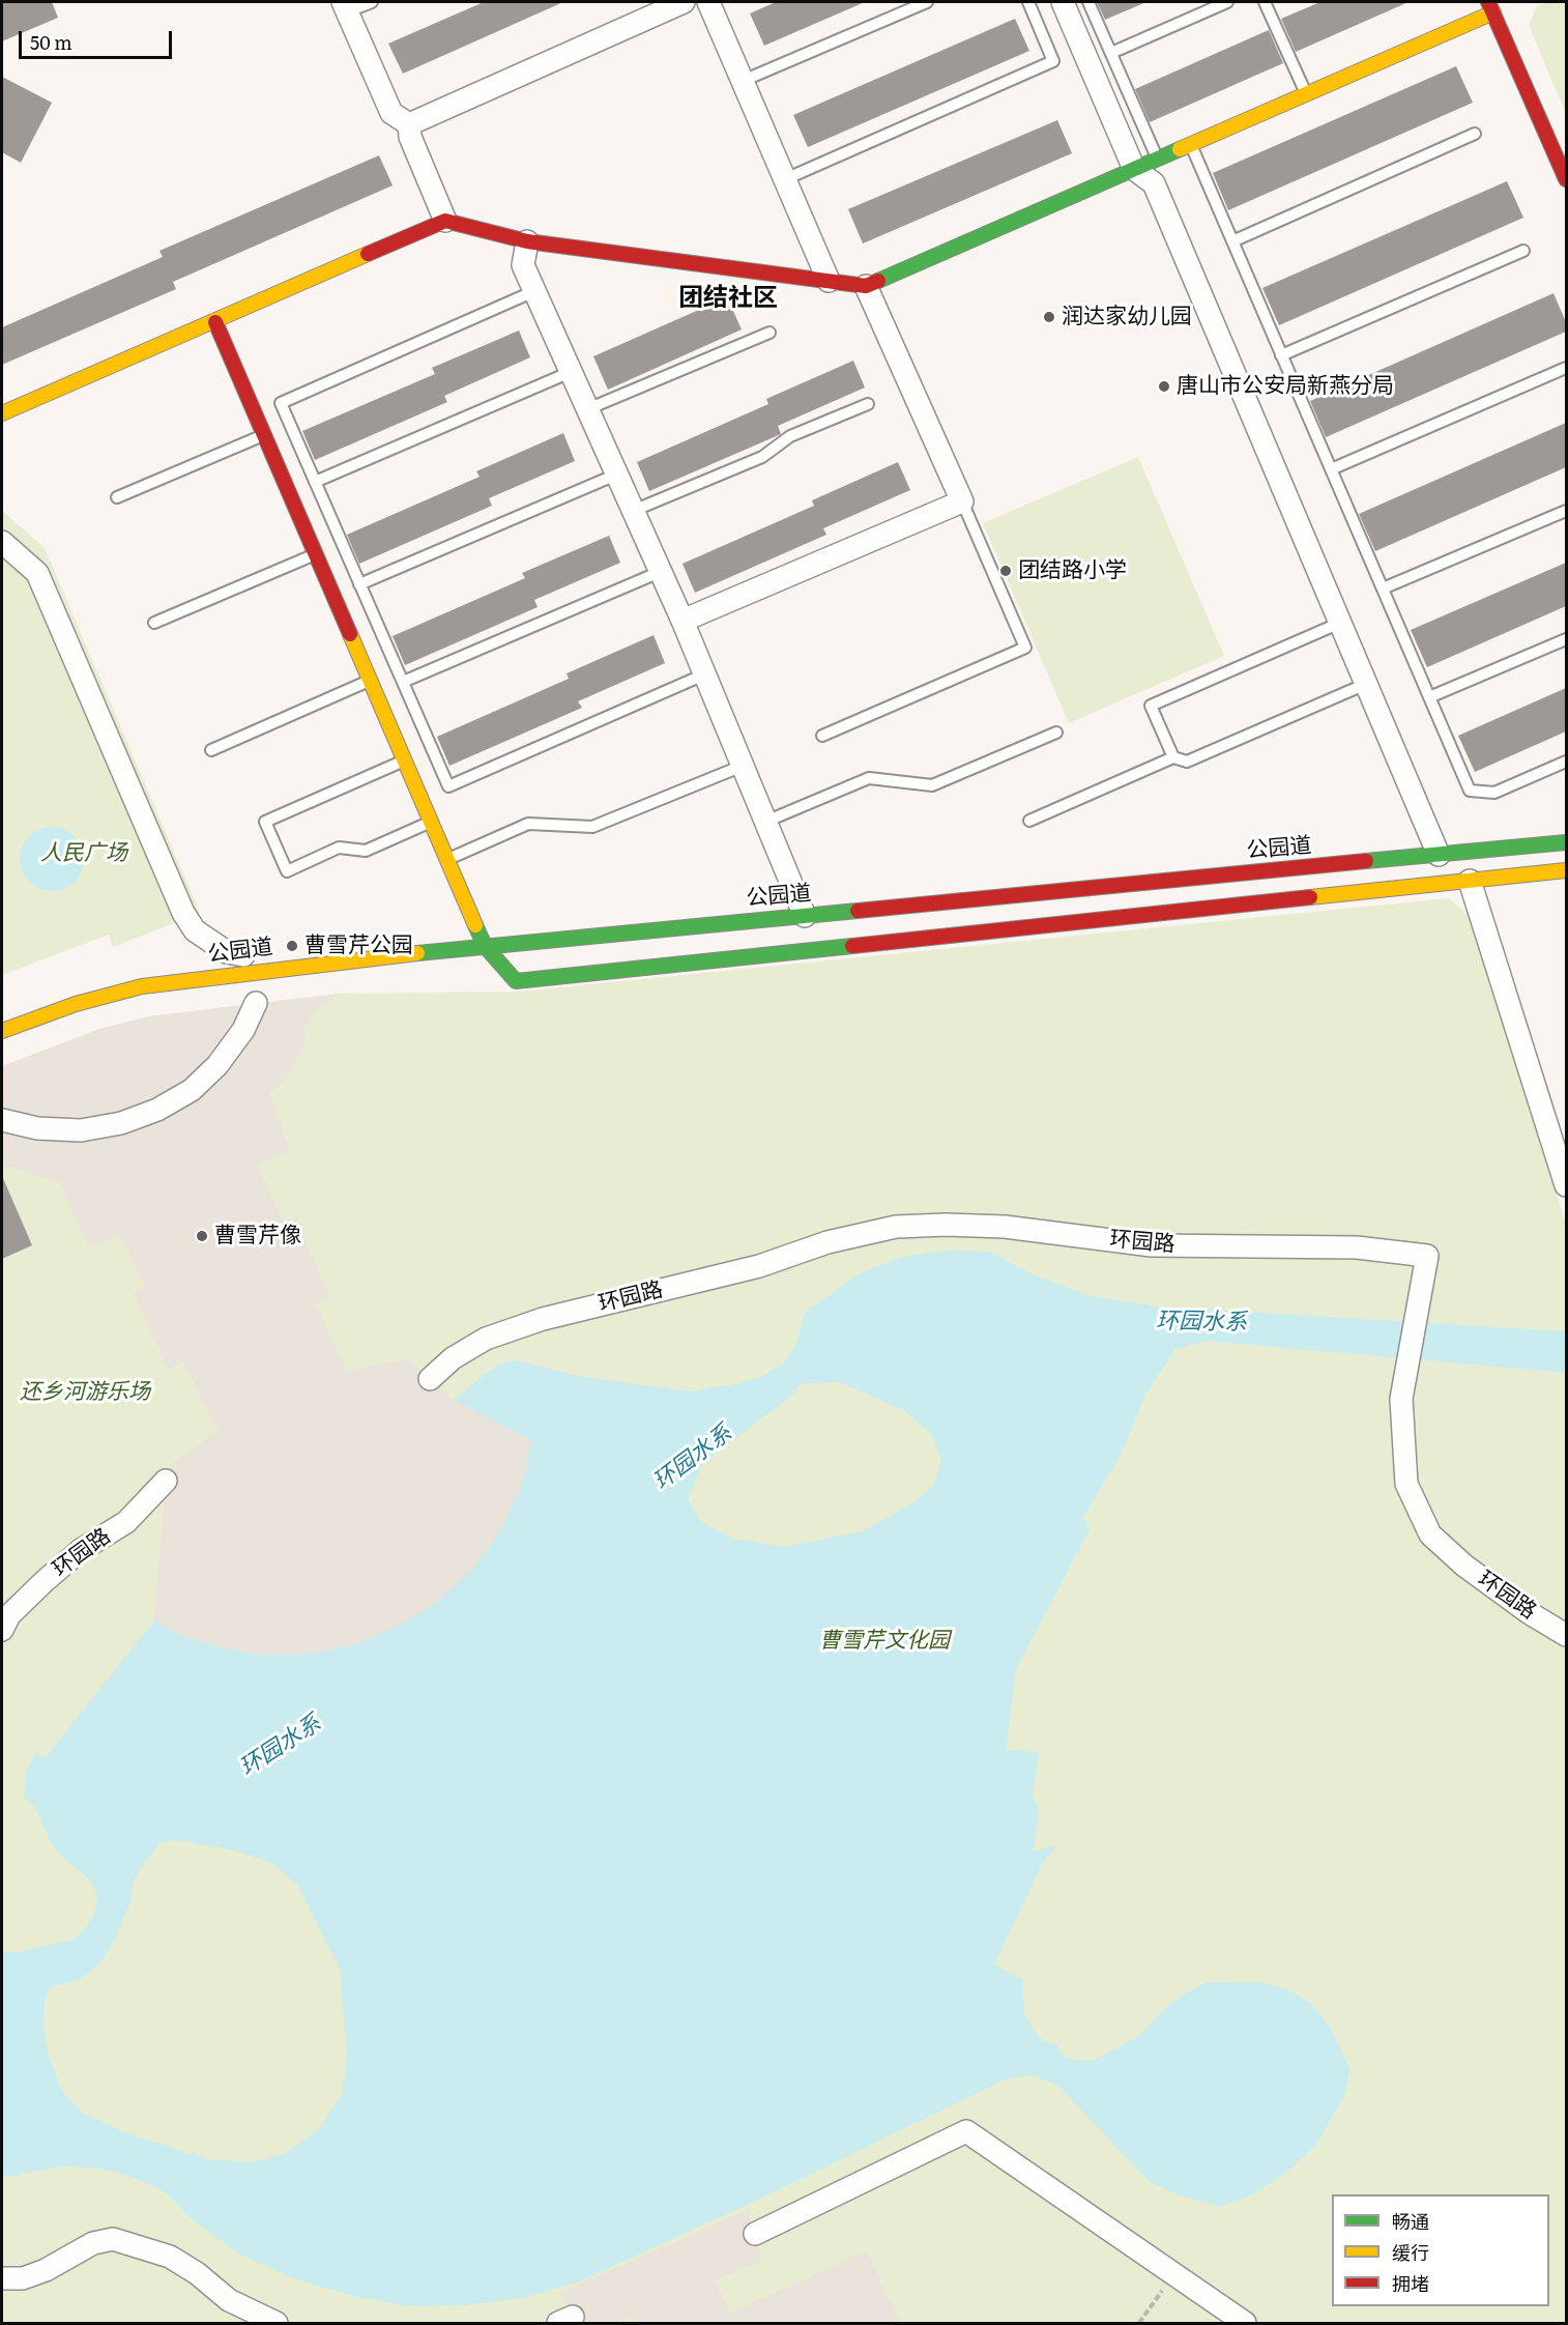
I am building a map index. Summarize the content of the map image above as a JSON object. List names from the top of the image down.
{
  "streets": {
    "street": ["公园道", "环园路"]
  },
  "districts": ["团结社区"],
  "water": ["环园水系"],
  "parks": ["人民广场", "还乡河游乐场", "曹雪芹文化园"],
  "places": [
    "润达家幼儿园",
    "唐山市公安局新燕分局",
    "团结路小学",
    "曹雪芹公园",
    "曹雪芹像"
  ],
  "legend": ["畅通", "缓行", "拥堵"],
  "scale_bar": "50 m"
}
